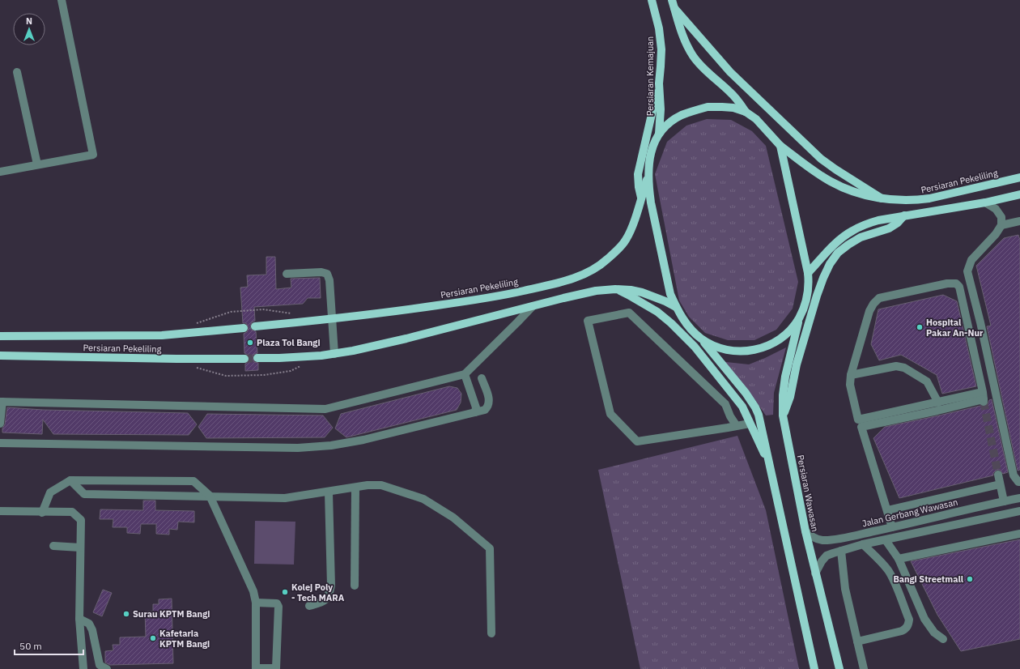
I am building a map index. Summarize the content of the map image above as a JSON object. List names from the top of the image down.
{
  "streets": {
    "main road": ["Persiaran Kemajuan", "Persiaran Pekeliling", "Persiaran Wawasan"],
    "street": ["Jalan Gerbang Wawasan"]
  },
  "crossings": [
    ["Persiaran Wawasan", "Jalan Gerbang Wawasan"]
  ],
  "places": [
    "Hospital Pakar An-Nur",
    "Plaza Tol Bangi",
    "Bangi Streetmall",
    "Kolej Poly - Tech MARA",
    "Surau KPTM Bangi",
    "Kafetaria KPTM Bangi"
  ],
  "scale_bar": "50 m",
  "north": "top"
}
